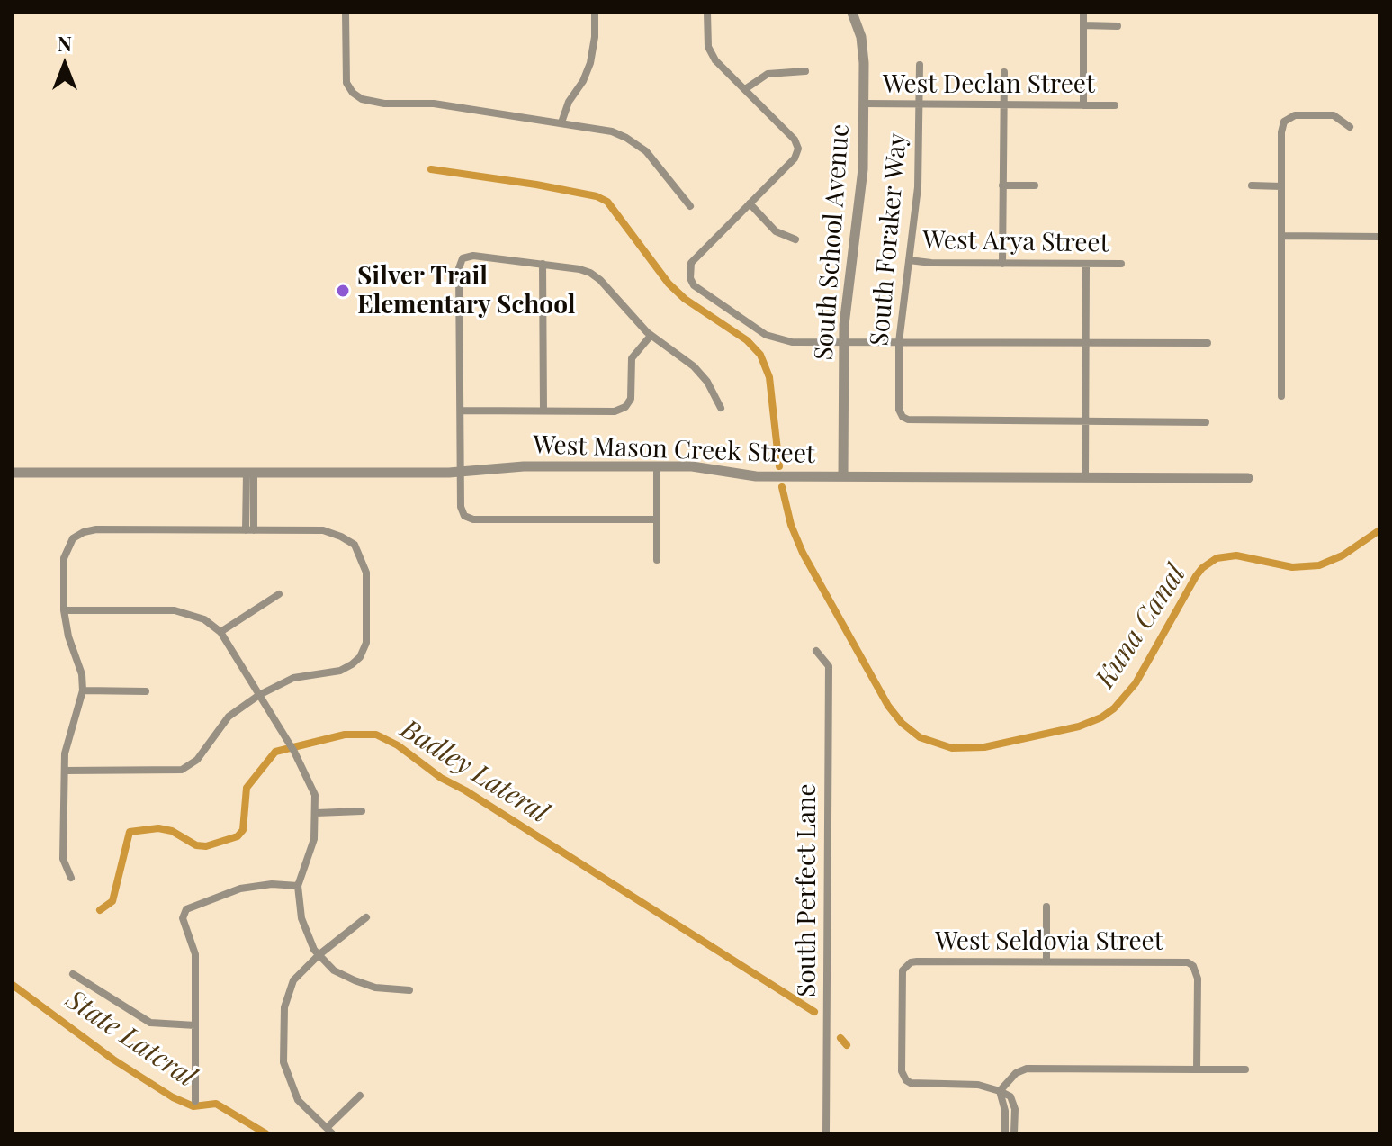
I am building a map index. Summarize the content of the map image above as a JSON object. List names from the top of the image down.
{
  "streets": {
    "street": [
      "West Declan Street",
      "South Foraker Way",
      "South School Avenue",
      "West Arya Street",
      "West Mason Creek Street",
      "South Perfect Lane",
      "West Seldovia Street"
    ]
  },
  "crossings": [
    ["West Declan Street", "South Foraker Way"],
    ["West Declan Street", "South School Avenue"],
    ["South Foraker Way", "West Arya Street"],
    ["South School Avenue", "West Mason Creek Street"]
  ],
  "water": ["Kuna Canal", "Badley Lateral", "State Lateral"],
  "places": ["Silver Trail Elementary School"],
  "north": "top"
}
